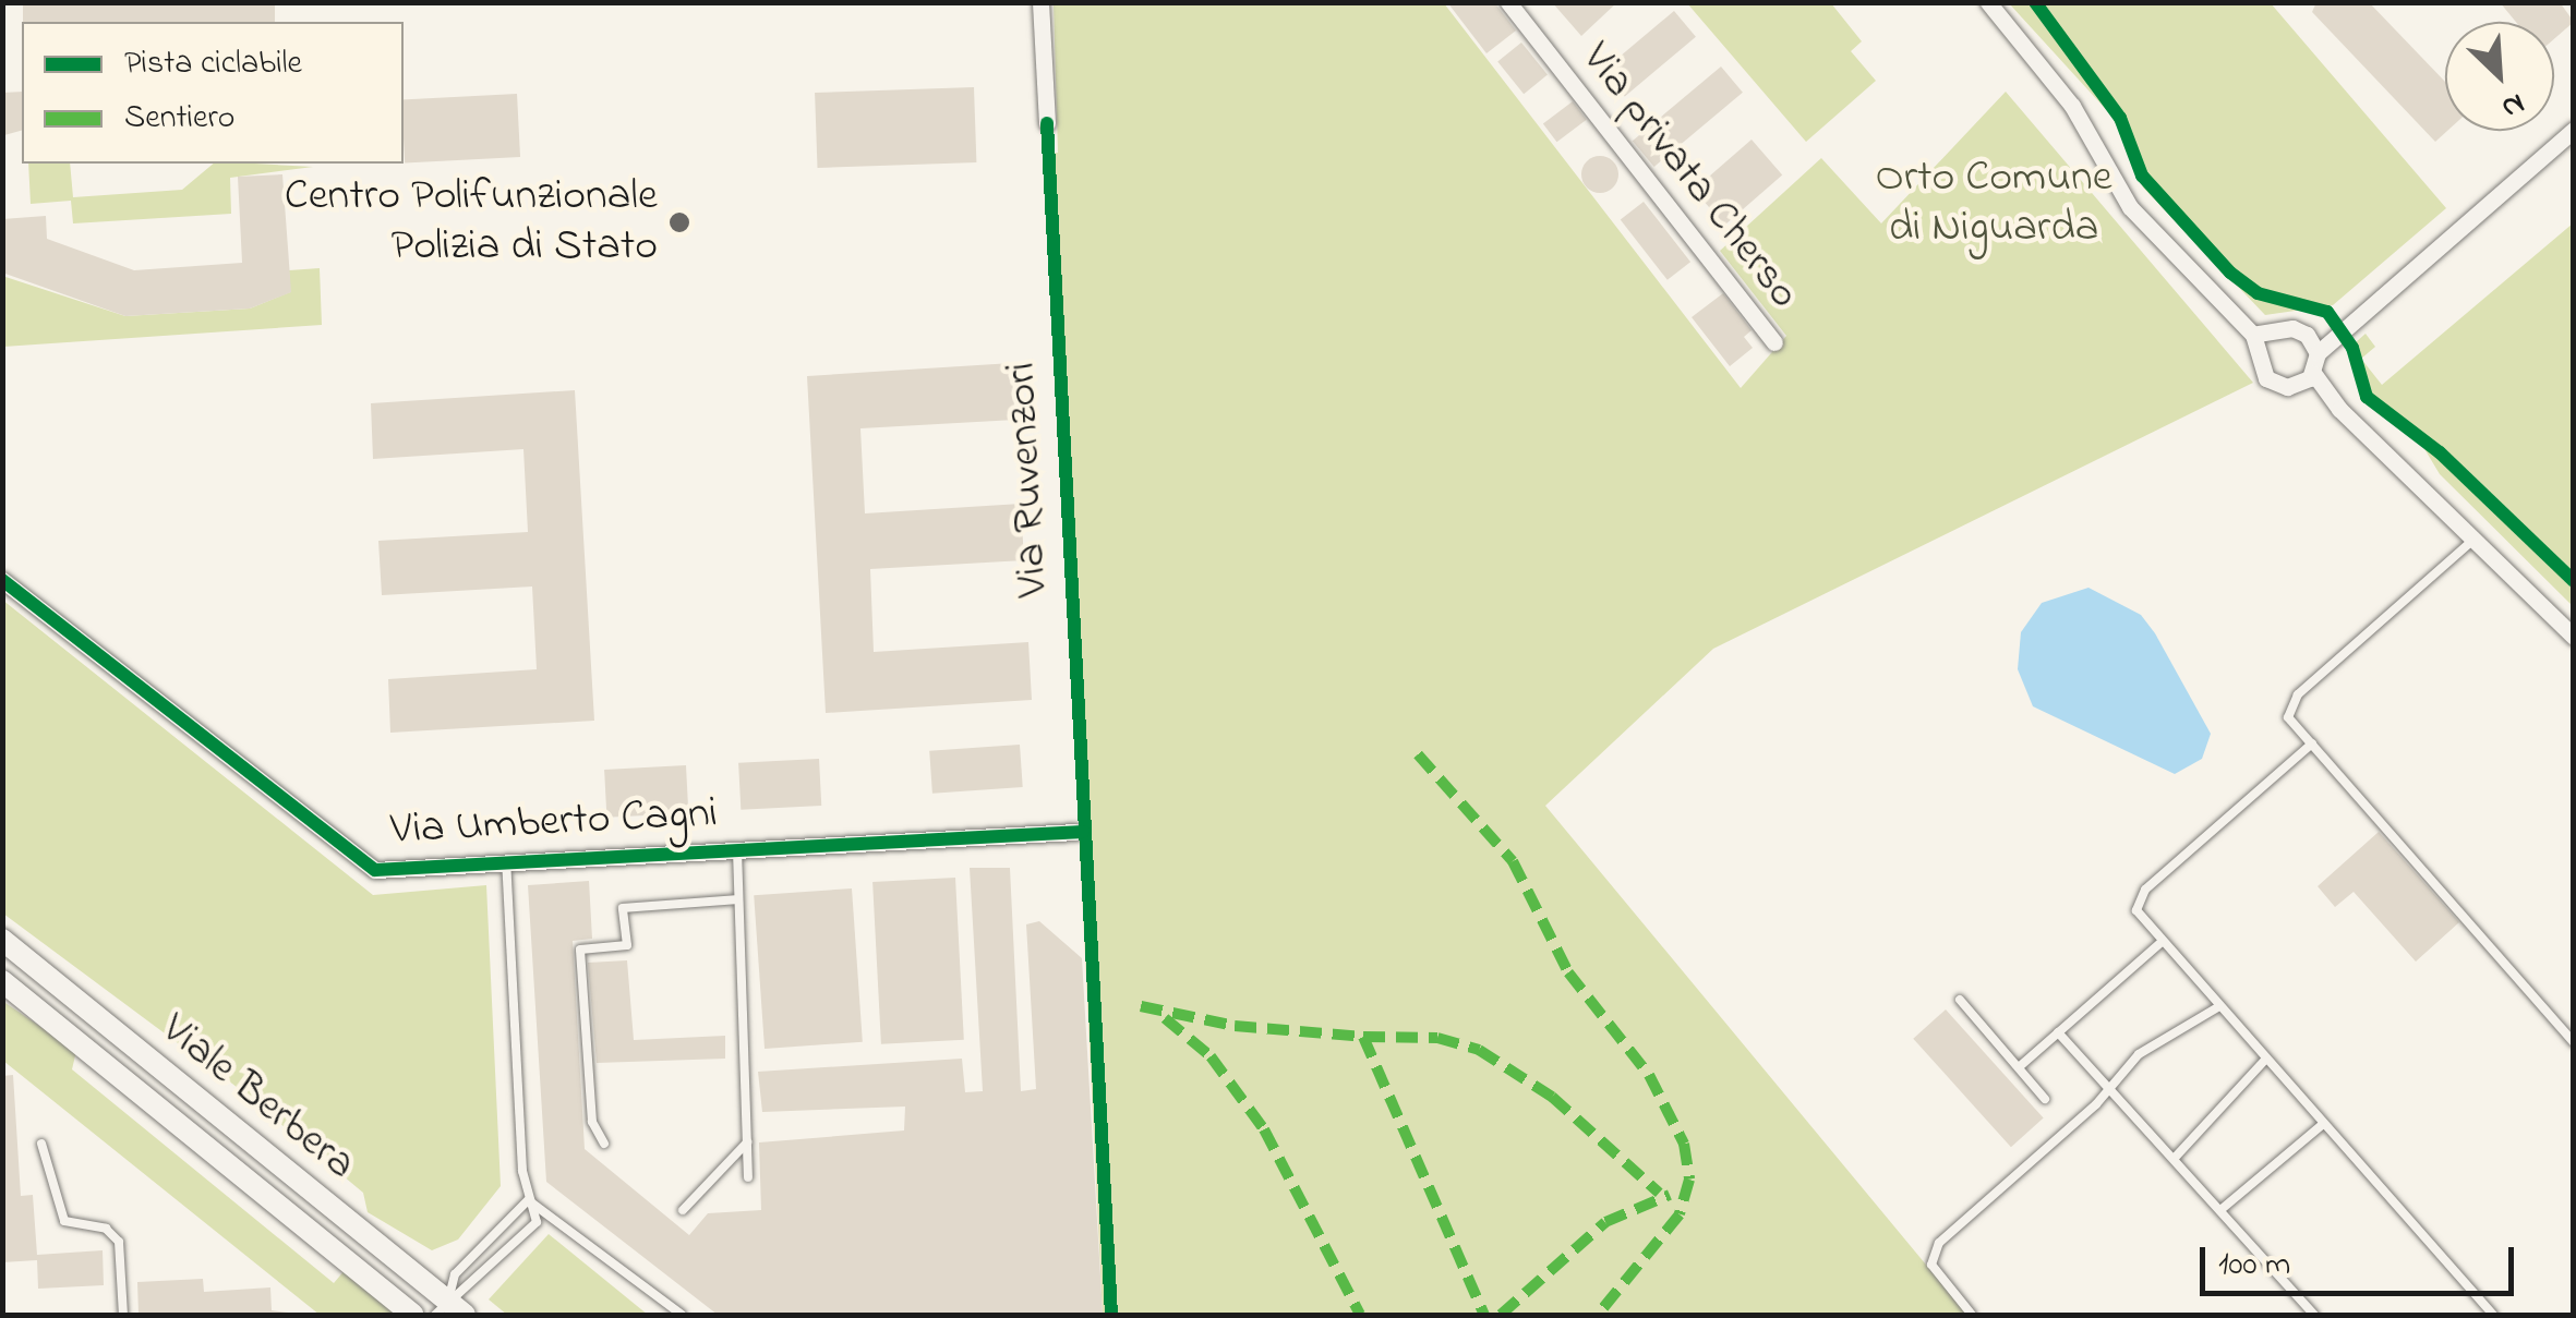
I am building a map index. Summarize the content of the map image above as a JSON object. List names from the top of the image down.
{
  "streets": {
    "street": ["Via privata Cherso", "Via Umberto Cagni", "Viale Berbera"],
    "cycle path": ["Via Ruvenzori"]
  },
  "parks": ["Orto Comune di Niguarda"],
  "places": ["Centro Polifunzionale Polizia di Stato"],
  "legend": ["Pista ciclabile", "Sentiero"],
  "scale_bar": "100 m",
  "north": "bottom right"
}
